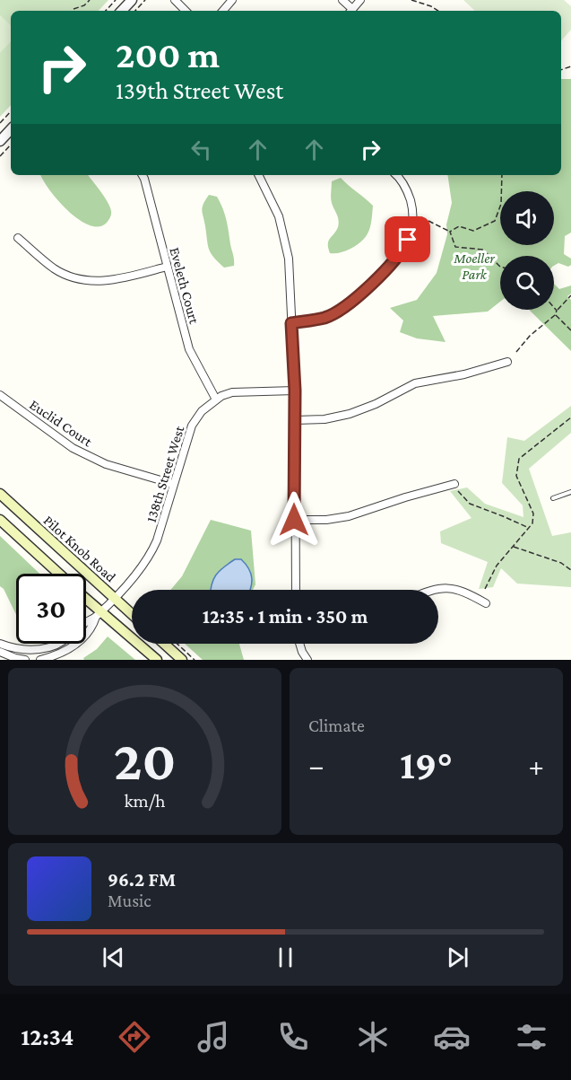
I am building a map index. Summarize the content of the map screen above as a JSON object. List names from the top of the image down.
{
  "streets": {
    "main road": ["Pilot Knob Road"],
    "street": ["Eveleth Court", "Euclid Court", "138th Street West"]
  },
  "crossings": [
    ["Eveleth Court", "138th Street West"],
    ["Euclid Court", "138th Street West"],
    ["138th Street West", "Pilot Knob Road"]
  ],
  "parks": ["Moeller Park"],
  "page": {
    "turn": ["200 m", "139th Street West"],
    "limit": "30",
    "trip": "12:35 · 1 min · 350 m",
    "tile": "Climate",
    "heat": ["−", "19°", "+"],
    "song": ["96.2 FM", "Music"],
    "tabs": "12:34",
    "gauge": ["20", "km/h"]
  }
}
